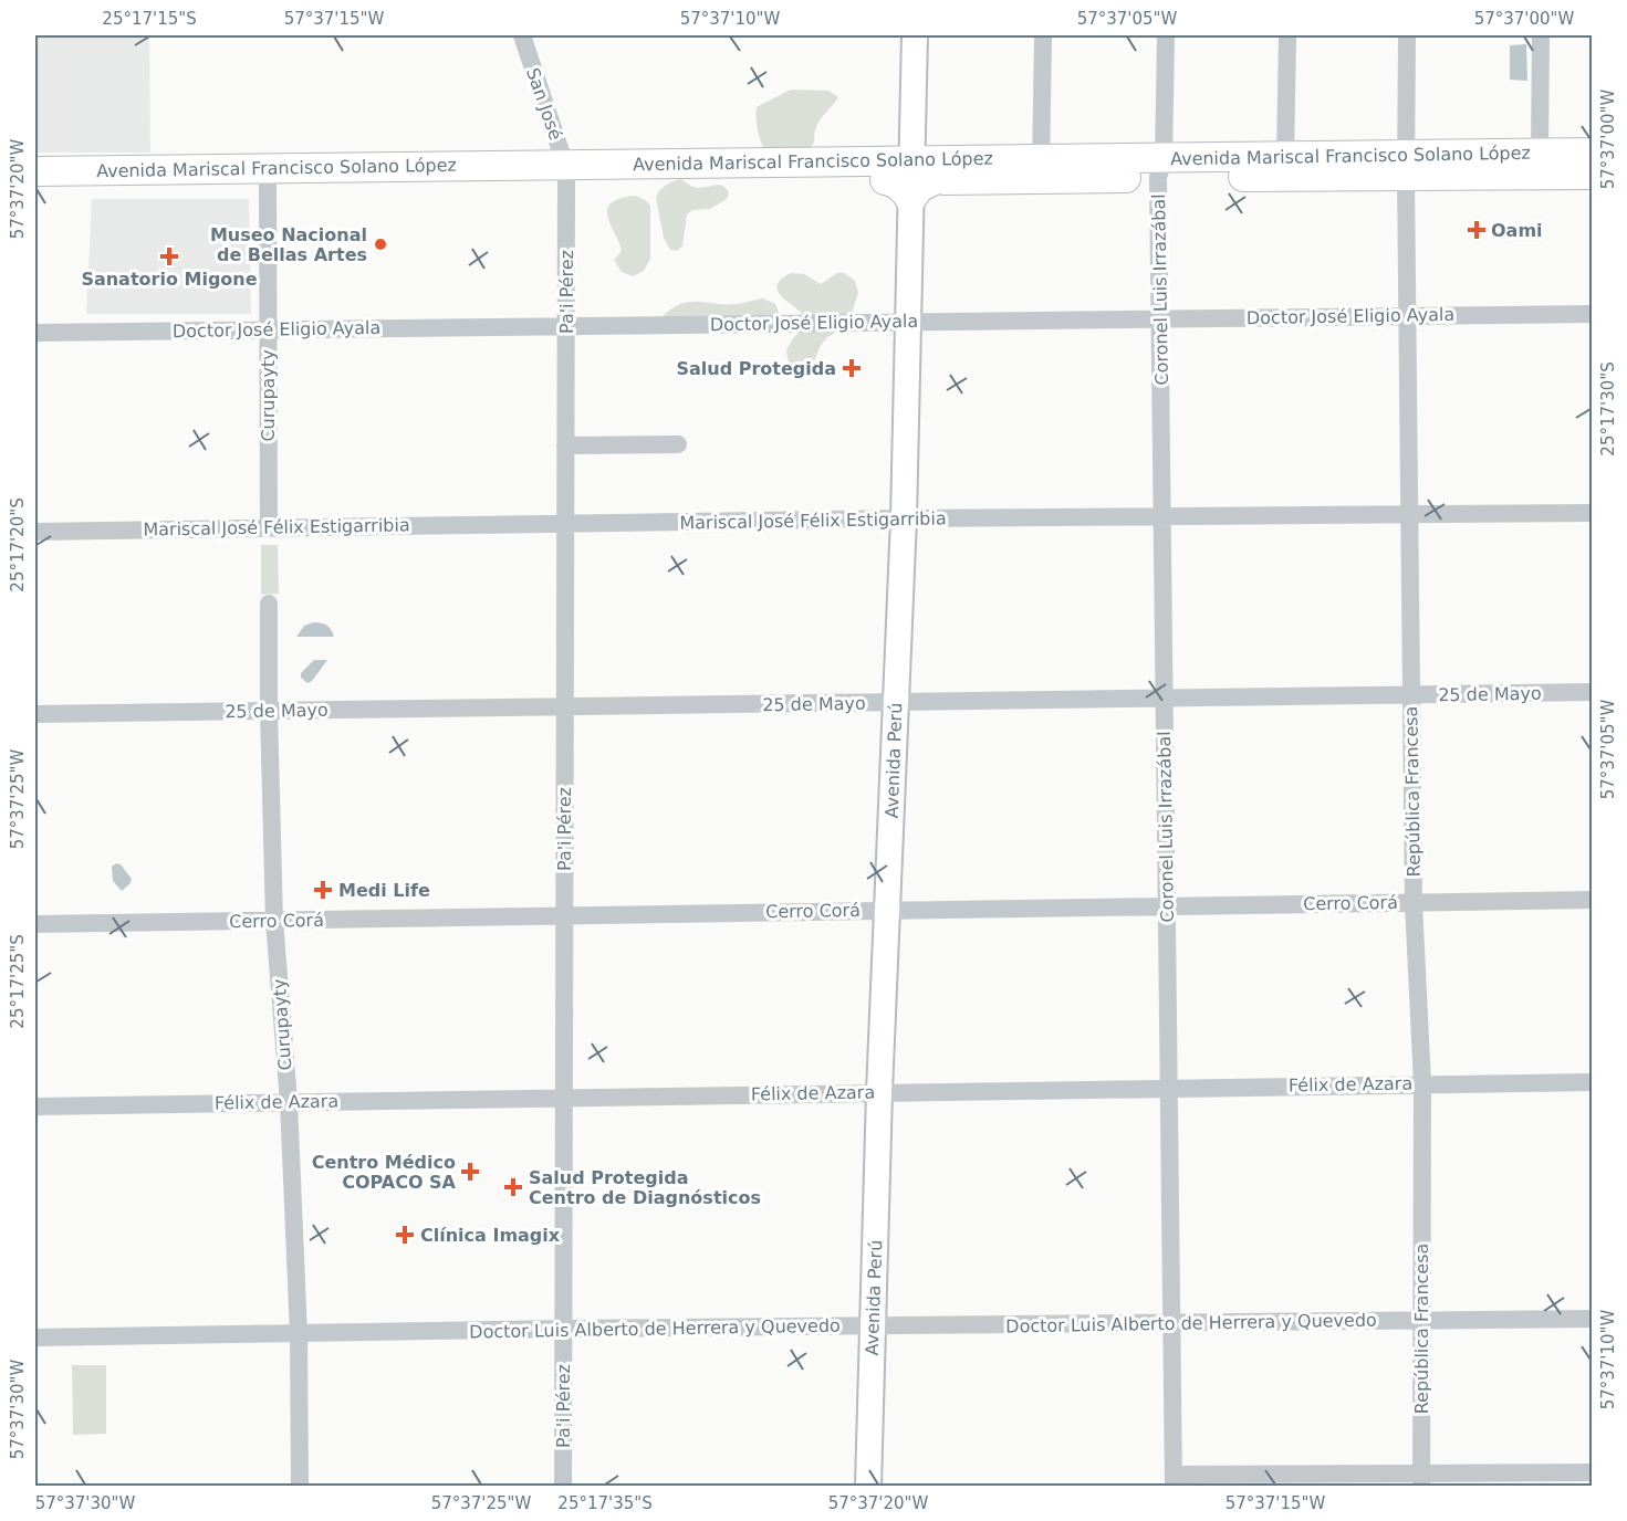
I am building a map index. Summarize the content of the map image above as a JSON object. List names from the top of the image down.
{
  "streets": {
    "highway": ["Avenida Mariscal Francisco Solano López"],
    "main road": ["Avenida Perú"],
    "street": [
      "San José",
      "Coronel Luis Irrazábal",
      "Pa'i Pérez",
      "Doctor José Eligio Ayala",
      "Curupayty",
      "Mariscal José Félix Estigarribia",
      "25 de Mayo",
      "República Francesa",
      "Cerro Corá",
      "Félix de Azara",
      "Doctor Luis Alberto de Herrera y Quevedo"
    ]
  },
  "crossings": [
    ["San José", "Avenida Mariscal Francisco Solano López"],
    ["San José", "Pa'i Pérez"],
    ["Avenida Mariscal Francisco Solano López", "Coronel Luis Irrazábal"],
    ["Avenida Mariscal Francisco Solano López", "Pa'i Pérez"],
    ["Avenida Mariscal Francisco Solano López", "Curupayty"],
    ["Avenida Mariscal Francisco Solano López", "Avenida Perú"],
    ["Avenida Mariscal Francisco Solano López", "República Francesa"],
    ["Coronel Luis Irrazábal", "Doctor José Eligio Ayala"],
    ["Coronel Luis Irrazábal", "Mariscal José Félix Estigarribia"],
    ["Coronel Luis Irrazábal", "25 de Mayo"],
    ["Coronel Luis Irrazábal", "Cerro Corá"],
    ["Coronel Luis Irrazábal", "Félix de Azara"],
    ["Coronel Luis Irrazábal", "Doctor Luis Alberto de Herrera y Quevedo"],
    ["Pa'i Pérez", "Doctor José Eligio Ayala"],
    ["Pa'i Pérez", "Mariscal José Félix Estigarribia"],
    ["Pa'i Pérez", "25 de Mayo"],
    ["Pa'i Pérez", "Cerro Corá"],
    ["Pa'i Pérez", "Félix de Azara"],
    ["Pa'i Pérez", "Doctor Luis Alberto de Herrera y Quevedo"],
    ["Doctor José Eligio Ayala", "Curupayty"],
    ["Doctor José Eligio Ayala", "Avenida Perú"],
    ["Doctor José Eligio Ayala", "República Francesa"],
    ["Curupayty", "Mariscal José Félix Estigarribia"],
    ["Curupayty", "25 de Mayo"],
    ["Curupayty", "Cerro Corá"],
    ["Curupayty", "Félix de Azara"],
    ["Curupayty", "Doctor Luis Alberto de Herrera y Quevedo"],
    ["Mariscal José Félix Estigarribia", "Avenida Perú"],
    ["Mariscal José Félix Estigarribia", "República Francesa"],
    ["25 de Mayo", "Avenida Perú"],
    ["25 de Mayo", "República Francesa"],
    ["Avenida Perú", "Cerro Corá"],
    ["Avenida Perú", "Félix de Azara"],
    ["Avenida Perú", "Doctor Luis Alberto de Herrera y Quevedo"],
    ["República Francesa", "Cerro Corá"],
    ["República Francesa", "Félix de Azara"],
    ["República Francesa", "Doctor Luis Alberto de Herrera y Quevedo"]
  ],
  "places": {
    "health": [
      "Oami",
      "Sanatorio Migone",
      "Salud Protegida",
      "Medi Life",
      "Centro Médico COPACO SA",
      "Salud Protegida Centro de Diagnósticos",
      "Clínica Imagix"
    ],
    "other": ["Museo Nacional de Bellas Artes"]
  },
  "coordinates": [
    "25°17'15\"S",
    "57°37'15\"W",
    "57°37'10\"W",
    "57°37'05\"W",
    "57°37'00\"W",
    "57°37'20\"W",
    "25°17'30\"S",
    "25°17'20\"S",
    "57°37'25\"W",
    "25°17'25\"S",
    "57°37'30\"W",
    "25°17'35\"S"
  ]
}
